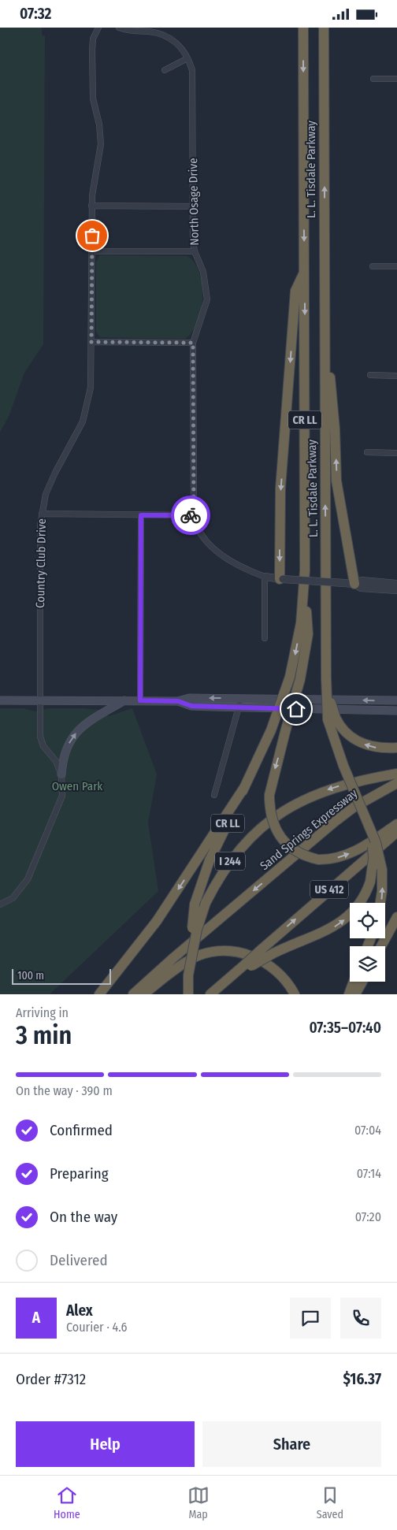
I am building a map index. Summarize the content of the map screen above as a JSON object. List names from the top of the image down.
{
  "streets": {
    "highway": [
      "L. L. Tisdale Parkway",
      "CR LL",
      "Sand Springs Expressway",
      "I 244",
      "US 412"
    ],
    "street": ["North Osage Drive", "Country Club Drive"]
  },
  "crossings": [
    ["L. L. Tisdale Parkway", "CR LL"],
    ["CR LL", "I 244"]
  ],
  "parks": ["Owen Park"],
  "scale_bar": "100 m",
  "page": {
    "status": "07:32",
    "scale": "100 m",
    "heading": ["3 min", "Arriving in", "07:35–07:40"],
    "panel": [
      "Alex",
      "Courier · 4.6",
      "Order #7312",
      "$16.37"
    ],
    "bar": "On the way · 390 m",
    "list": [
      ["Confirmed", "07:04"],
      ["Preparing", "07:14"],
      ["On the way", "07:20"],
      "Delivered"
    ],
    "round": "A",
    "buttons": ["Help", "Share"],
    "tabs": ["Home", "Map", "Saved"]
  }
}
